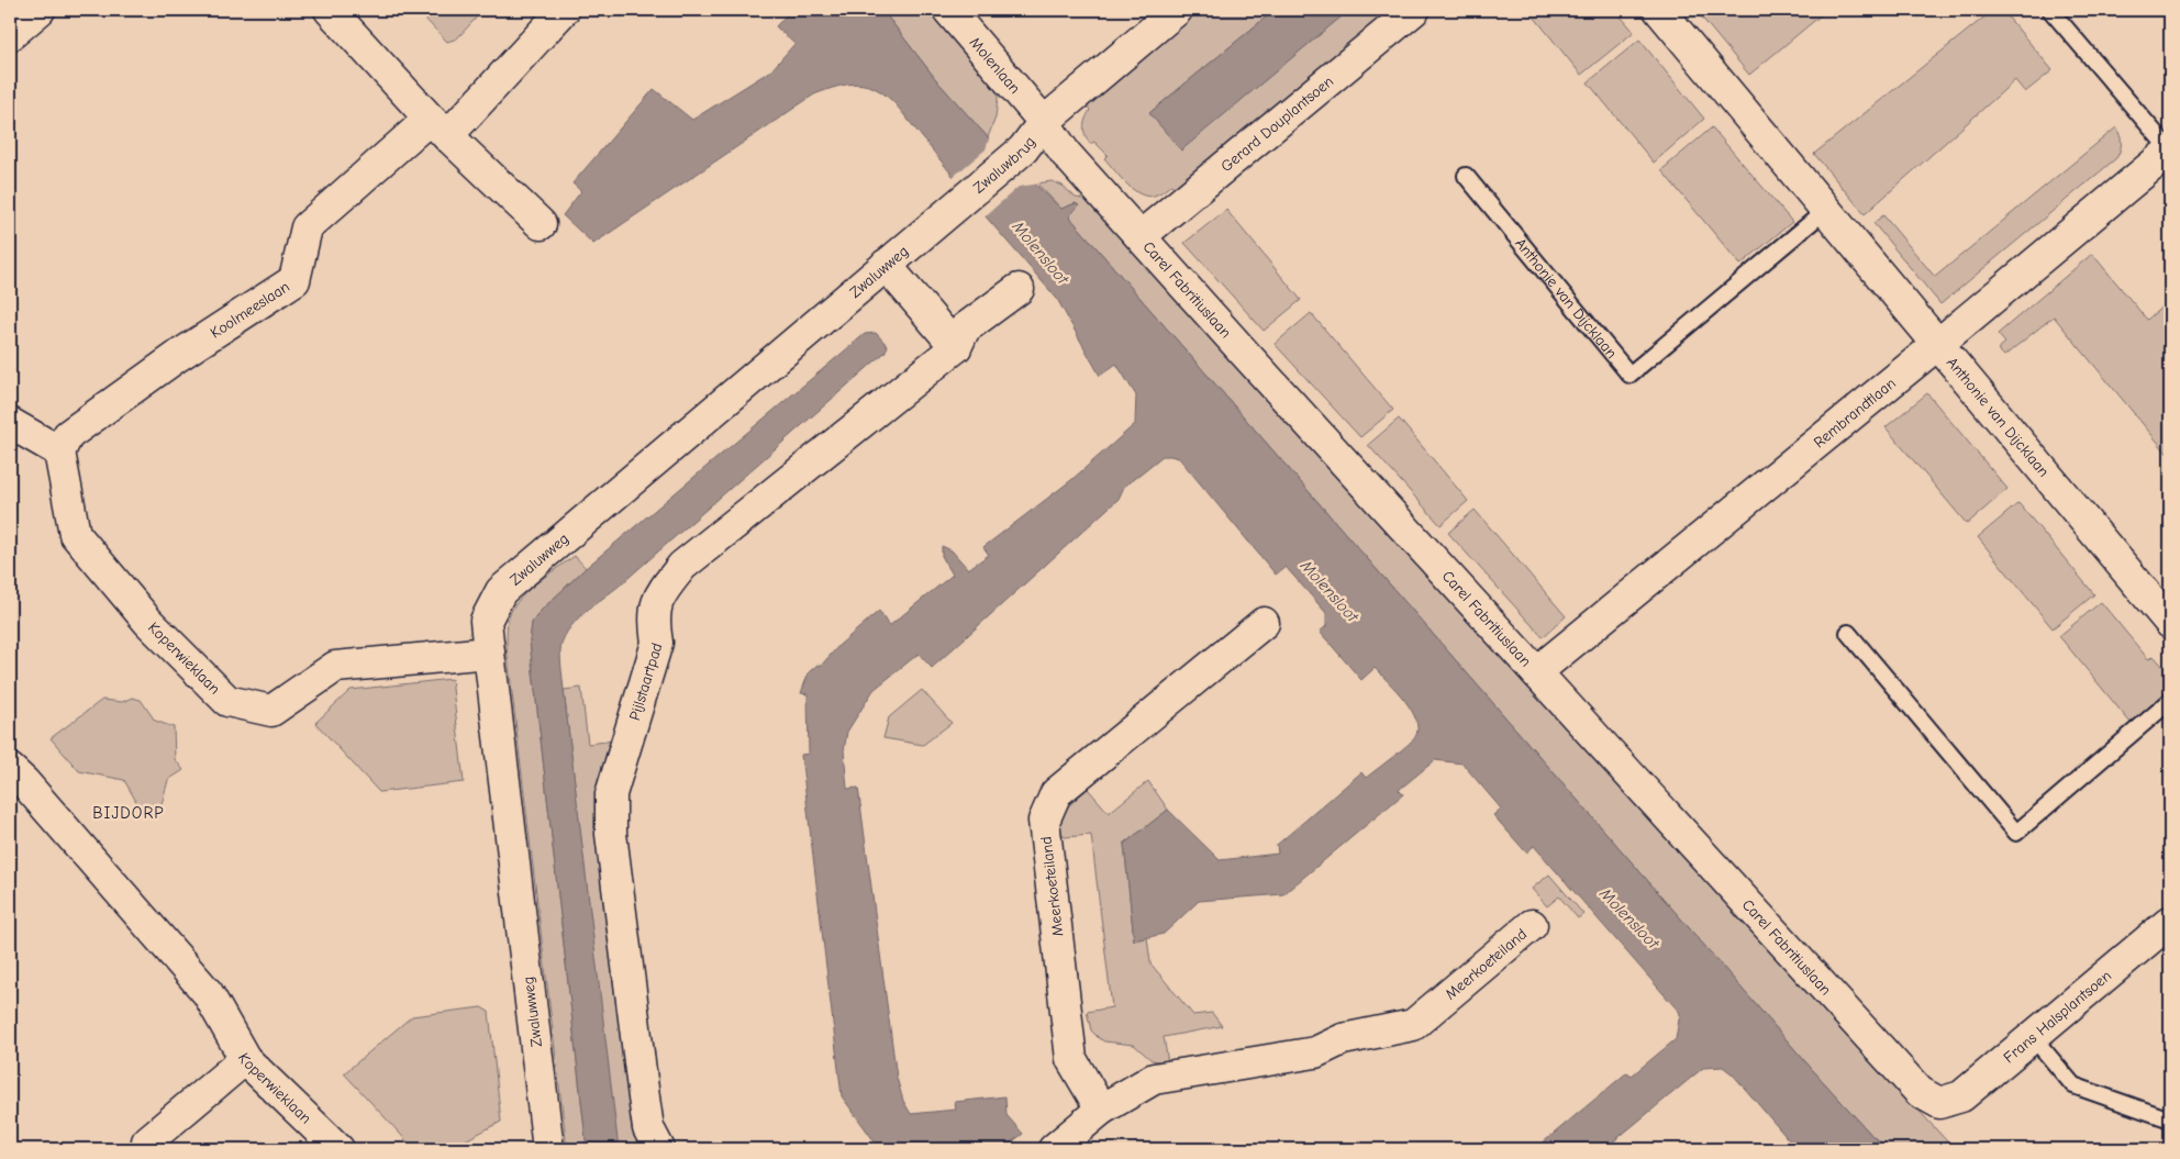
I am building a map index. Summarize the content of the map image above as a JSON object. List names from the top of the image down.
{
  "streets": {
    "street": [
      "Molenlaan",
      "Gerard Douplantsoen",
      "Zwaluwbrug",
      "Zwaluwweg",
      "Carel Fabritiuslaan",
      "Anthonie van Dijcklaan",
      "Koolmeeslaan",
      "Rembrandtlaan",
      "Koperwieklaan",
      "Pijlstaartpad",
      "Meerkoeteiland",
      "Frans Halsplantsoen"
    ]
  },
  "crossings": [
    ["Molenlaan", "Zwaluwbrug"],
    ["Molenlaan", "Carel Fabritiuslaan"],
    ["Gerard Douplantsoen", "Carel Fabritiuslaan"],
    ["Zwaluwbrug", "Zwaluwweg"],
    ["Zwaluwbrug", "Carel Fabritiuslaan"],
    ["Zwaluwweg", "Koperwieklaan"],
    ["Carel Fabritiuslaan", "Rembrandtlaan"],
    ["Carel Fabritiuslaan", "Frans Halsplantsoen"],
    ["Anthonie van Dijcklaan", "Rembrandtlaan"],
    ["Koolmeeslaan", "Koperwieklaan"]
  ],
  "districts": ["BIJDORP"],
  "water": ["Molensloot"]
}
